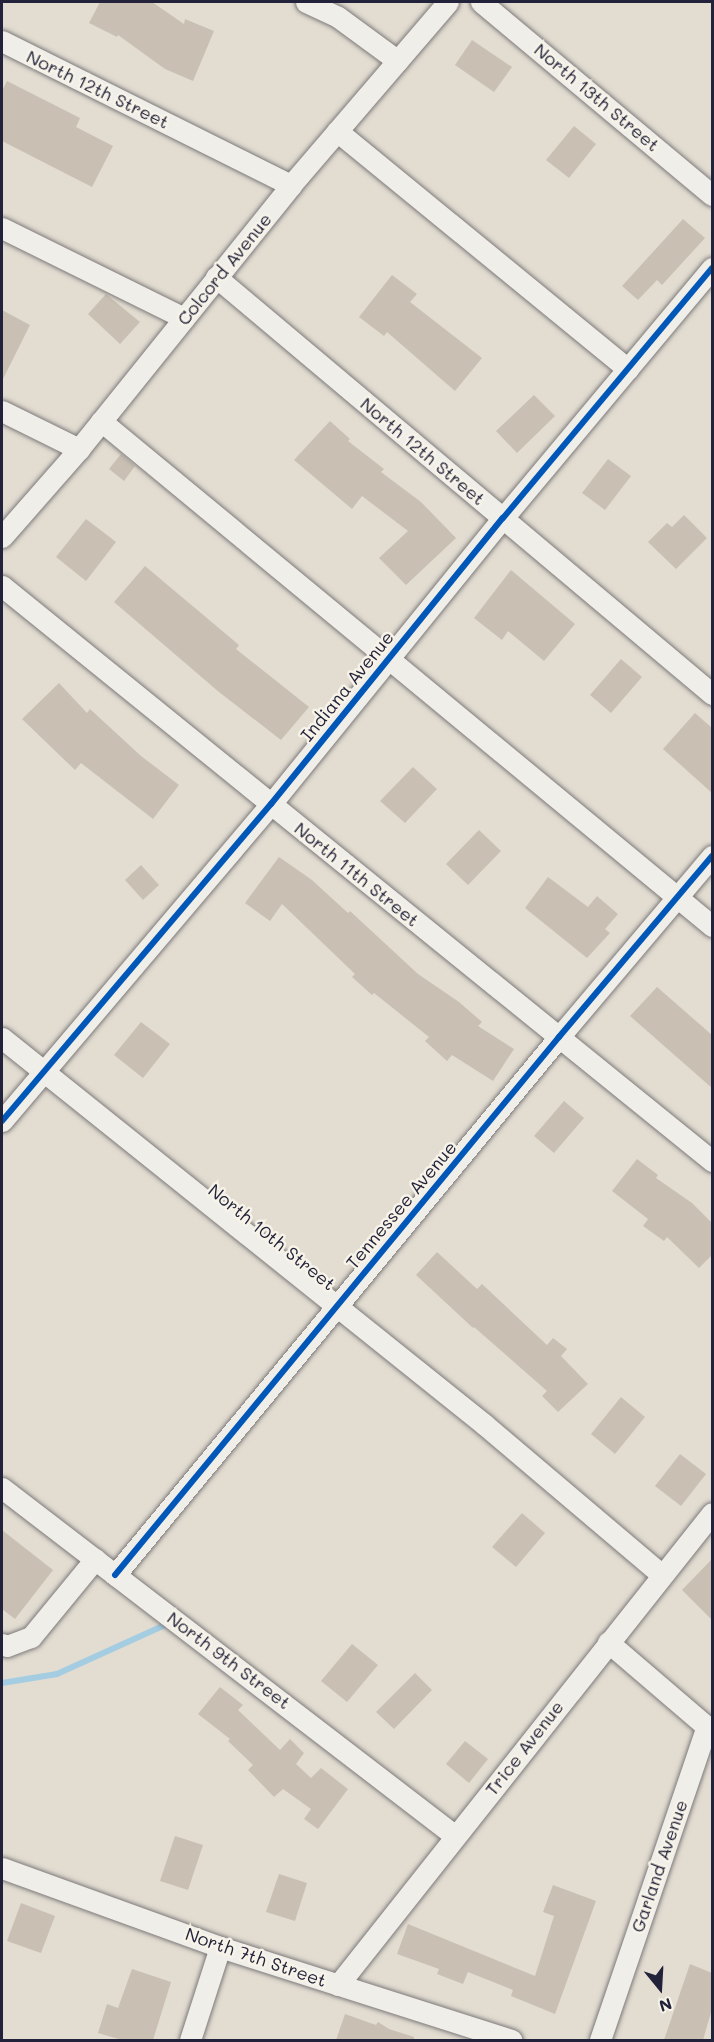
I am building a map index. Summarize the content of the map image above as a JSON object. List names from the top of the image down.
{
  "streets": {
    "street": [
      "North 12th Street",
      "North 13th Street",
      "Colcord Avenue",
      "Indiana Avenue",
      "North 11th Street",
      "Tennessee Avenue",
      "North 10th Street",
      "North 9th Street",
      "Trice Avenue",
      "Garland Avenue",
      "North 7th Street"
    ]
  },
  "crossings": [
    ["North 12th Street", "Colcord Avenue"],
    ["North 12th Street", "Indiana Avenue"],
    ["Indiana Avenue", "North 11th Street"],
    ["Indiana Avenue", "North 10th Street"],
    ["North 11th Street", "Tennessee Avenue"],
    ["Tennessee Avenue", "North 10th Street"],
    ["Tennessee Avenue", "North 9th Street"],
    ["North 10th Street", "Trice Avenue"],
    ["North 9th Street", "Trice Avenue"],
    ["Trice Avenue", "North 7th Street"]
  ],
  "north": "bottom"
}
